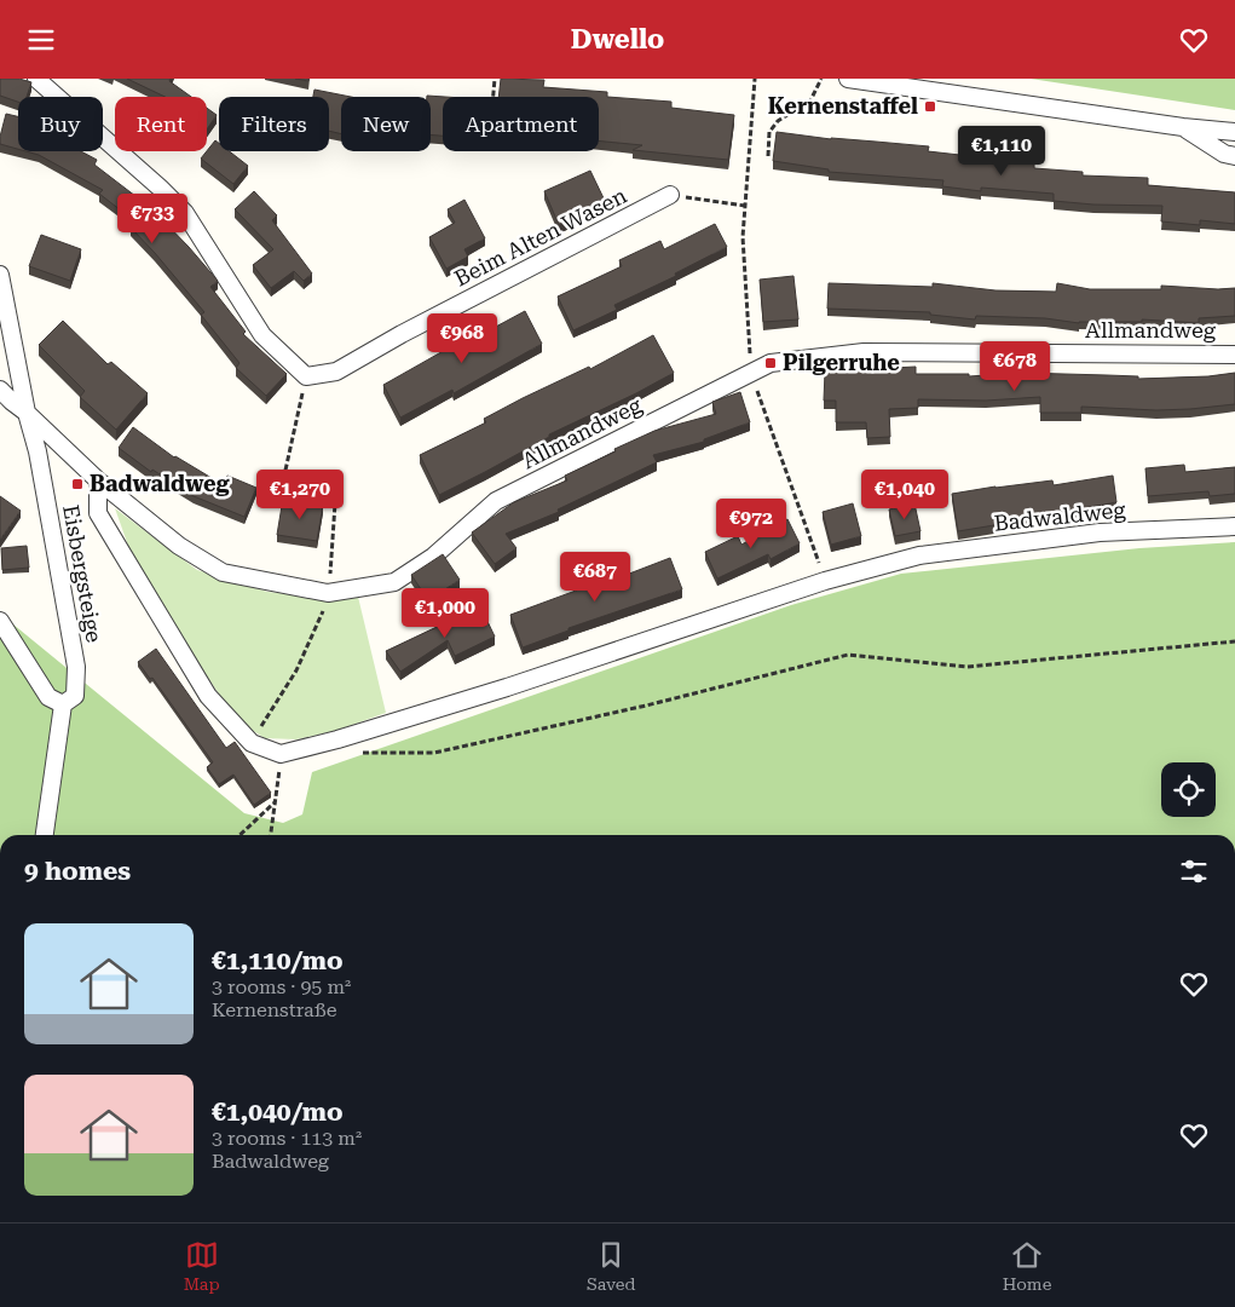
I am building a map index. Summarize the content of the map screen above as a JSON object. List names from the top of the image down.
{
  "streets": {
    "street": [
      "Beim Alten Wasen",
      "Allmandweg",
      "Badwaldweg",
      "Eisbergsteige"
    ]
  },
  "crossings": [
    ["Allmandweg", "Eisbergsteige"]
  ],
  "places": {
    "transit": ["Kernenstaffel", "Pilgerruhe", "Badwaldweg"]
  },
  "page": {
    "header": "Dwello",
    "chip": [
      "Buy",
      "Rent",
      "Filters",
      "New",
      "Apartment"
    ],
    "price": [
      "€1,110",
      "€733",
      "€968",
      "€678",
      "€1,270",
      "€1,040",
      "€972",
      "€687",
      "€1,000"
    ],
    "heading": "9 homes",
    "list": [
      {
        "name": "€1,110/mo",
        "note": "3 rooms · 95 m² · Kernenstraße"
      },
      {
        "name": "€1,040/mo",
        "note": "3 rooms · 113 m² · Badwaldweg"
      }
    ],
    "tabs": ["Map", "Saved", "Home"]
  }
}
